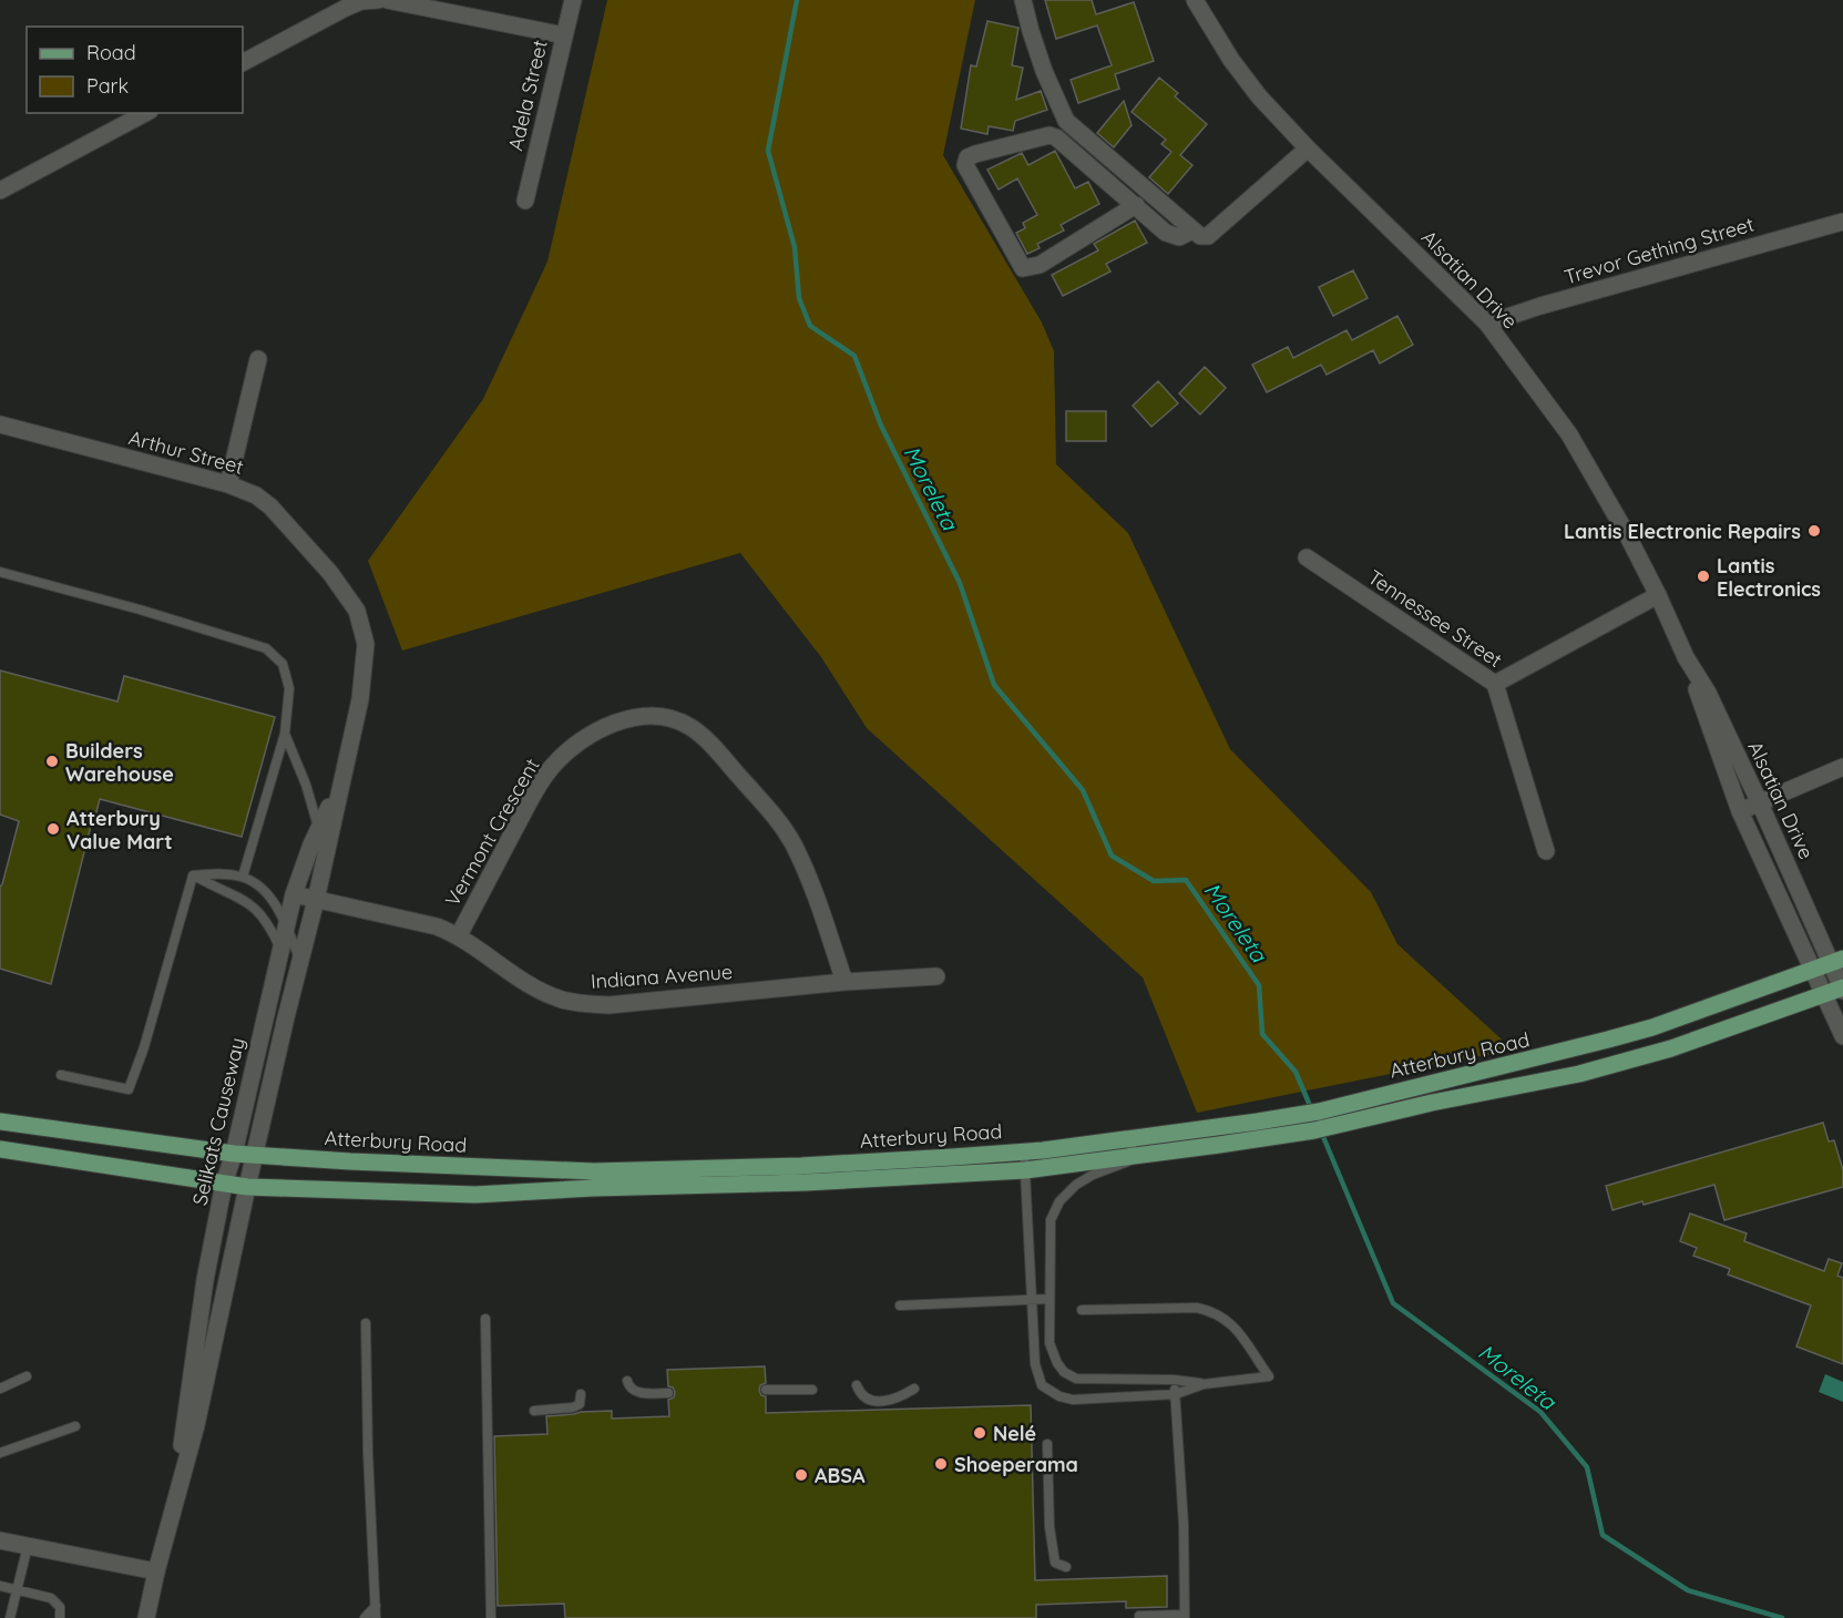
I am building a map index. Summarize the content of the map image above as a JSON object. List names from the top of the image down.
{
  "streets": {
    "main road": ["Atterbury Road"],
    "street": [
      "Adela Street",
      "Trevor Gething Street",
      "Alsatian Drive",
      "Arthur Street",
      "Tennessee Street",
      "Vermont Crescent",
      "Indiana Avenue",
      "Selikats Causeway"
    ]
  },
  "crossings": [
    ["Trevor Gething Street", "Alsatian Drive"],
    ["Alsatian Drive", "Atterbury Road"],
    ["Arthur Street", "Selikats Causeway"],
    ["Vermont Crescent", "Indiana Avenue"],
    ["Indiana Avenue", "Selikats Causeway"],
    ["Atterbury Road", "Selikats Causeway"]
  ],
  "water": ["Moreleta"],
  "places": [
    "Lantis Electronic Repairs",
    "Lantis Electronics",
    "Builders Warehouse",
    "Atterbury Value Mart",
    "Nelé",
    "Shoeperama",
    "ABSA"
  ],
  "legend": ["Road", "Park"]
}
